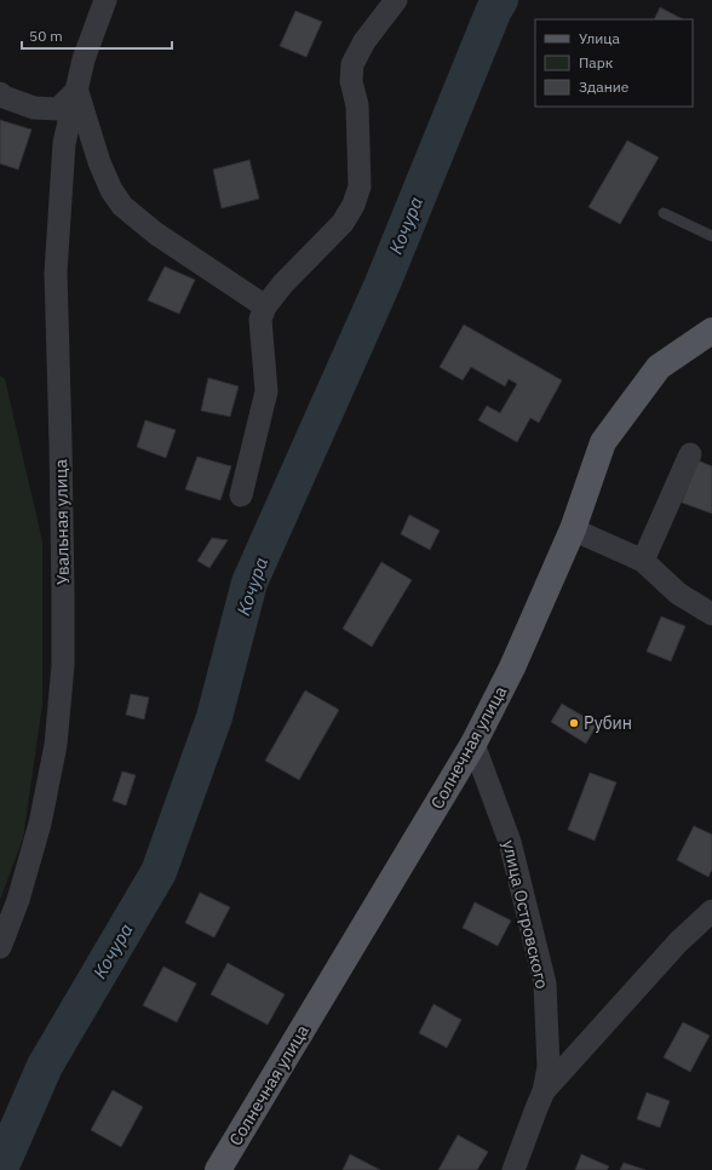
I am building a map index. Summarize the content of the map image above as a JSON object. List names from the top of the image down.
{
  "streets": {
    "main road": ["Солнечная улица"],
    "street": ["Увальная улица", "улица Островского"]
  },
  "crossings": [
    ["Солнечная улица", "улица Островского"]
  ],
  "water": ["Кочура"],
  "places": ["Рубин"],
  "legend": ["Улица", "Парк", "Здание"],
  "scale_bar": "50 m"
}
